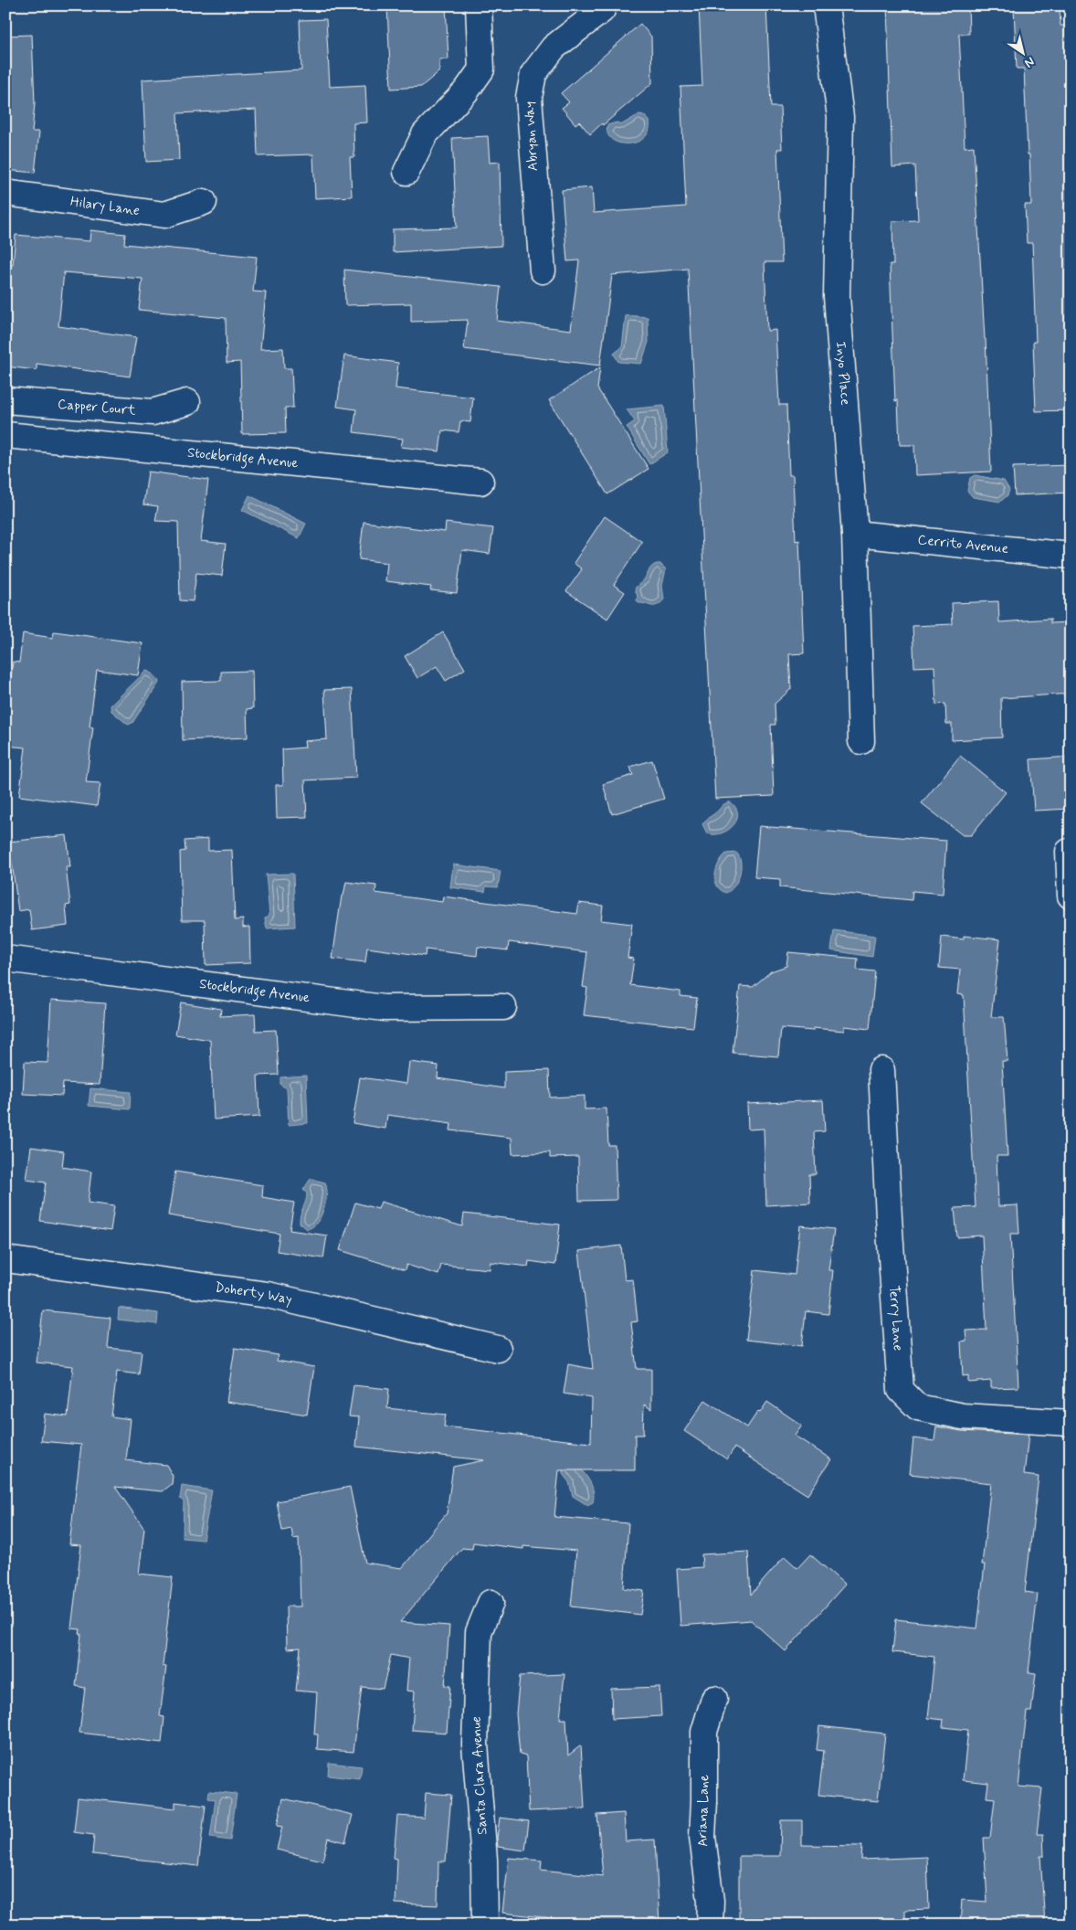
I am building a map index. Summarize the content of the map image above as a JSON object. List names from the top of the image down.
{
  "streets": {
    "street": [
      "Abryan Way",
      "Hilary Lane",
      "Inyo Place",
      "Capper Court",
      "Stockbridge Avenue",
      "Cerrito Avenue",
      "Doherty Way",
      "Terry Lane",
      "Santa Clara Avenue",
      "Ariana Lane"
    ]
  },
  "crossings": [
    ["Inyo Place", "Cerrito Avenue"]
  ],
  "north": "bottom right"
}
